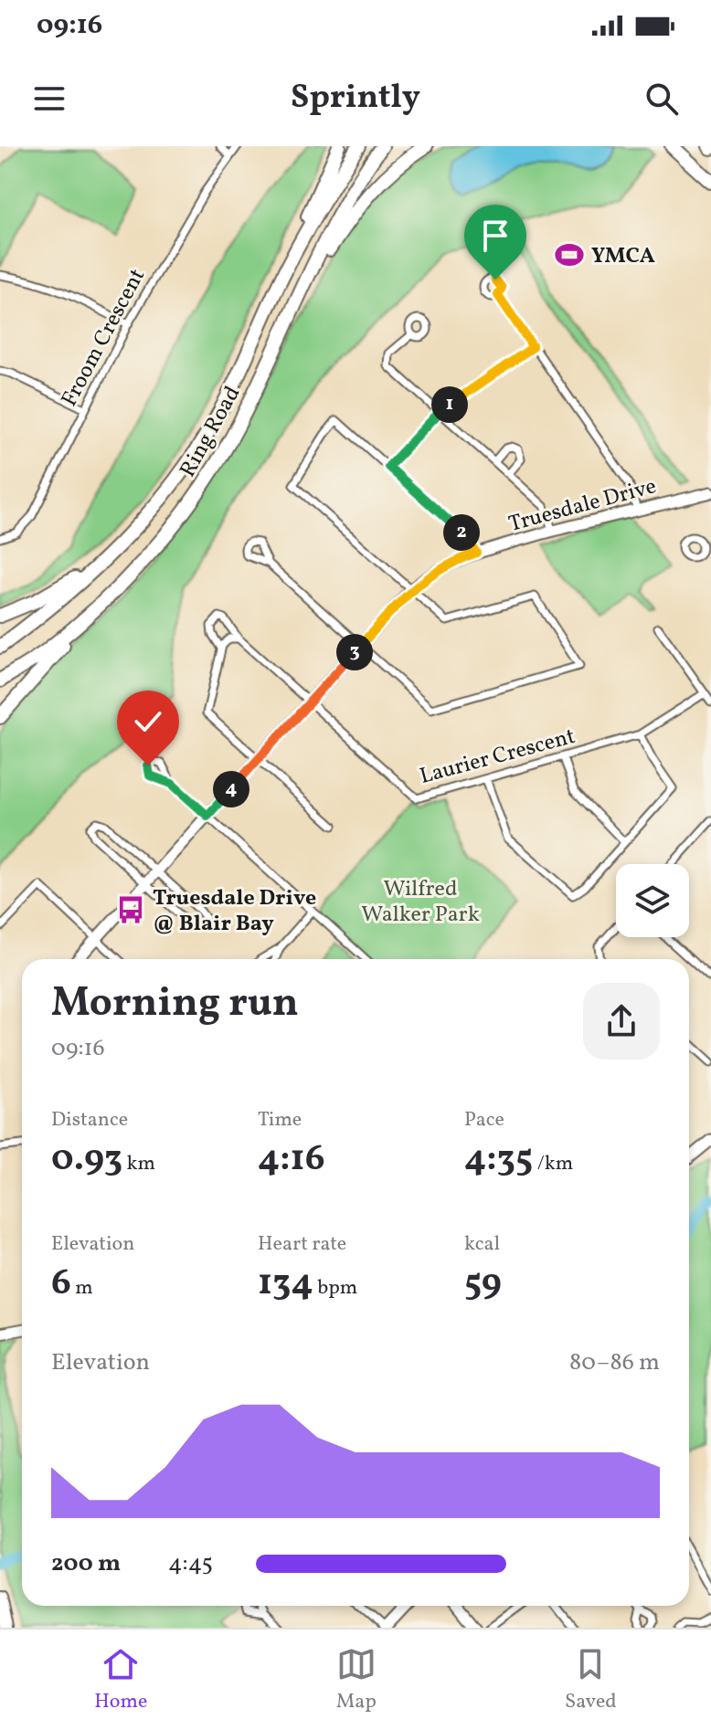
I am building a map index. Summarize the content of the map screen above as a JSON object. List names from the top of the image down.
{
  "streets": {
    "highway": ["Ring Road"],
    "street": ["Froom Crescent", "Truesdale Drive", "Laurier Crescent"]
  },
  "crossings": [
    ["Truesdale Drive", "Laurier Crescent"]
  ],
  "parks": ["Wilfred Walker Park"],
  "places": {
    "sports": ["YMCA"],
    "bus stop": ["Truesdale Drive @ Blair Bay"]
  },
  "page": {
    "status": "09:16",
    "header": "Sprintly",
    "pins": [
      "1",
      "2",
      "3",
      "4"
    ],
    "heading": ["Morning run", "09:16"],
    "stats": [
      ["Distance", "0.93 km"],
      ["Time", "4:16"],
      ["Pace", "4:35 /km"],
      ["Elevation", "6 m"],
      ["Heart rate", "134 bpm"],
      ["kcal", "59"]
    ],
    "chart": ["Elevation", "80–86 m"],
    "list": [
      {
        "name": "200 m",
        "note": "4:45"
      }
    ],
    "tabs": ["Home", "Map", "Saved"]
  }
}
